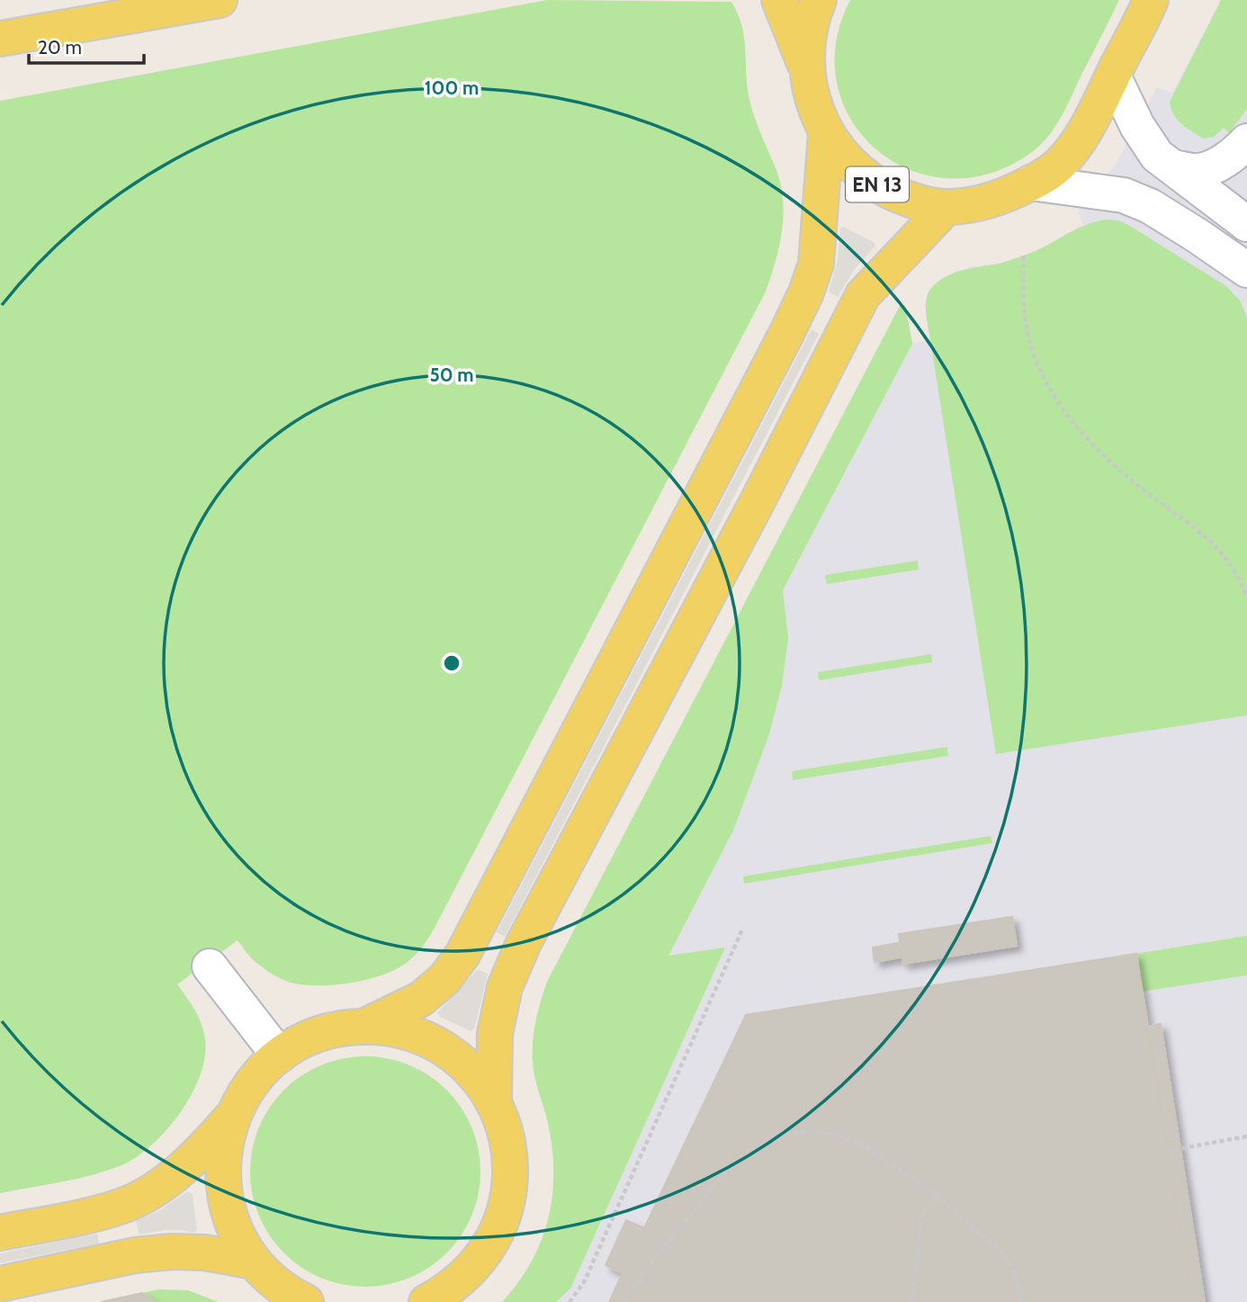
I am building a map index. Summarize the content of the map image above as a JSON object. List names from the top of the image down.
{
  "streets": {
    "main road": ["EN 13"]
  },
  "scale_bar": "20 m",
  "rings": ["100 m", "50 m"]
}
